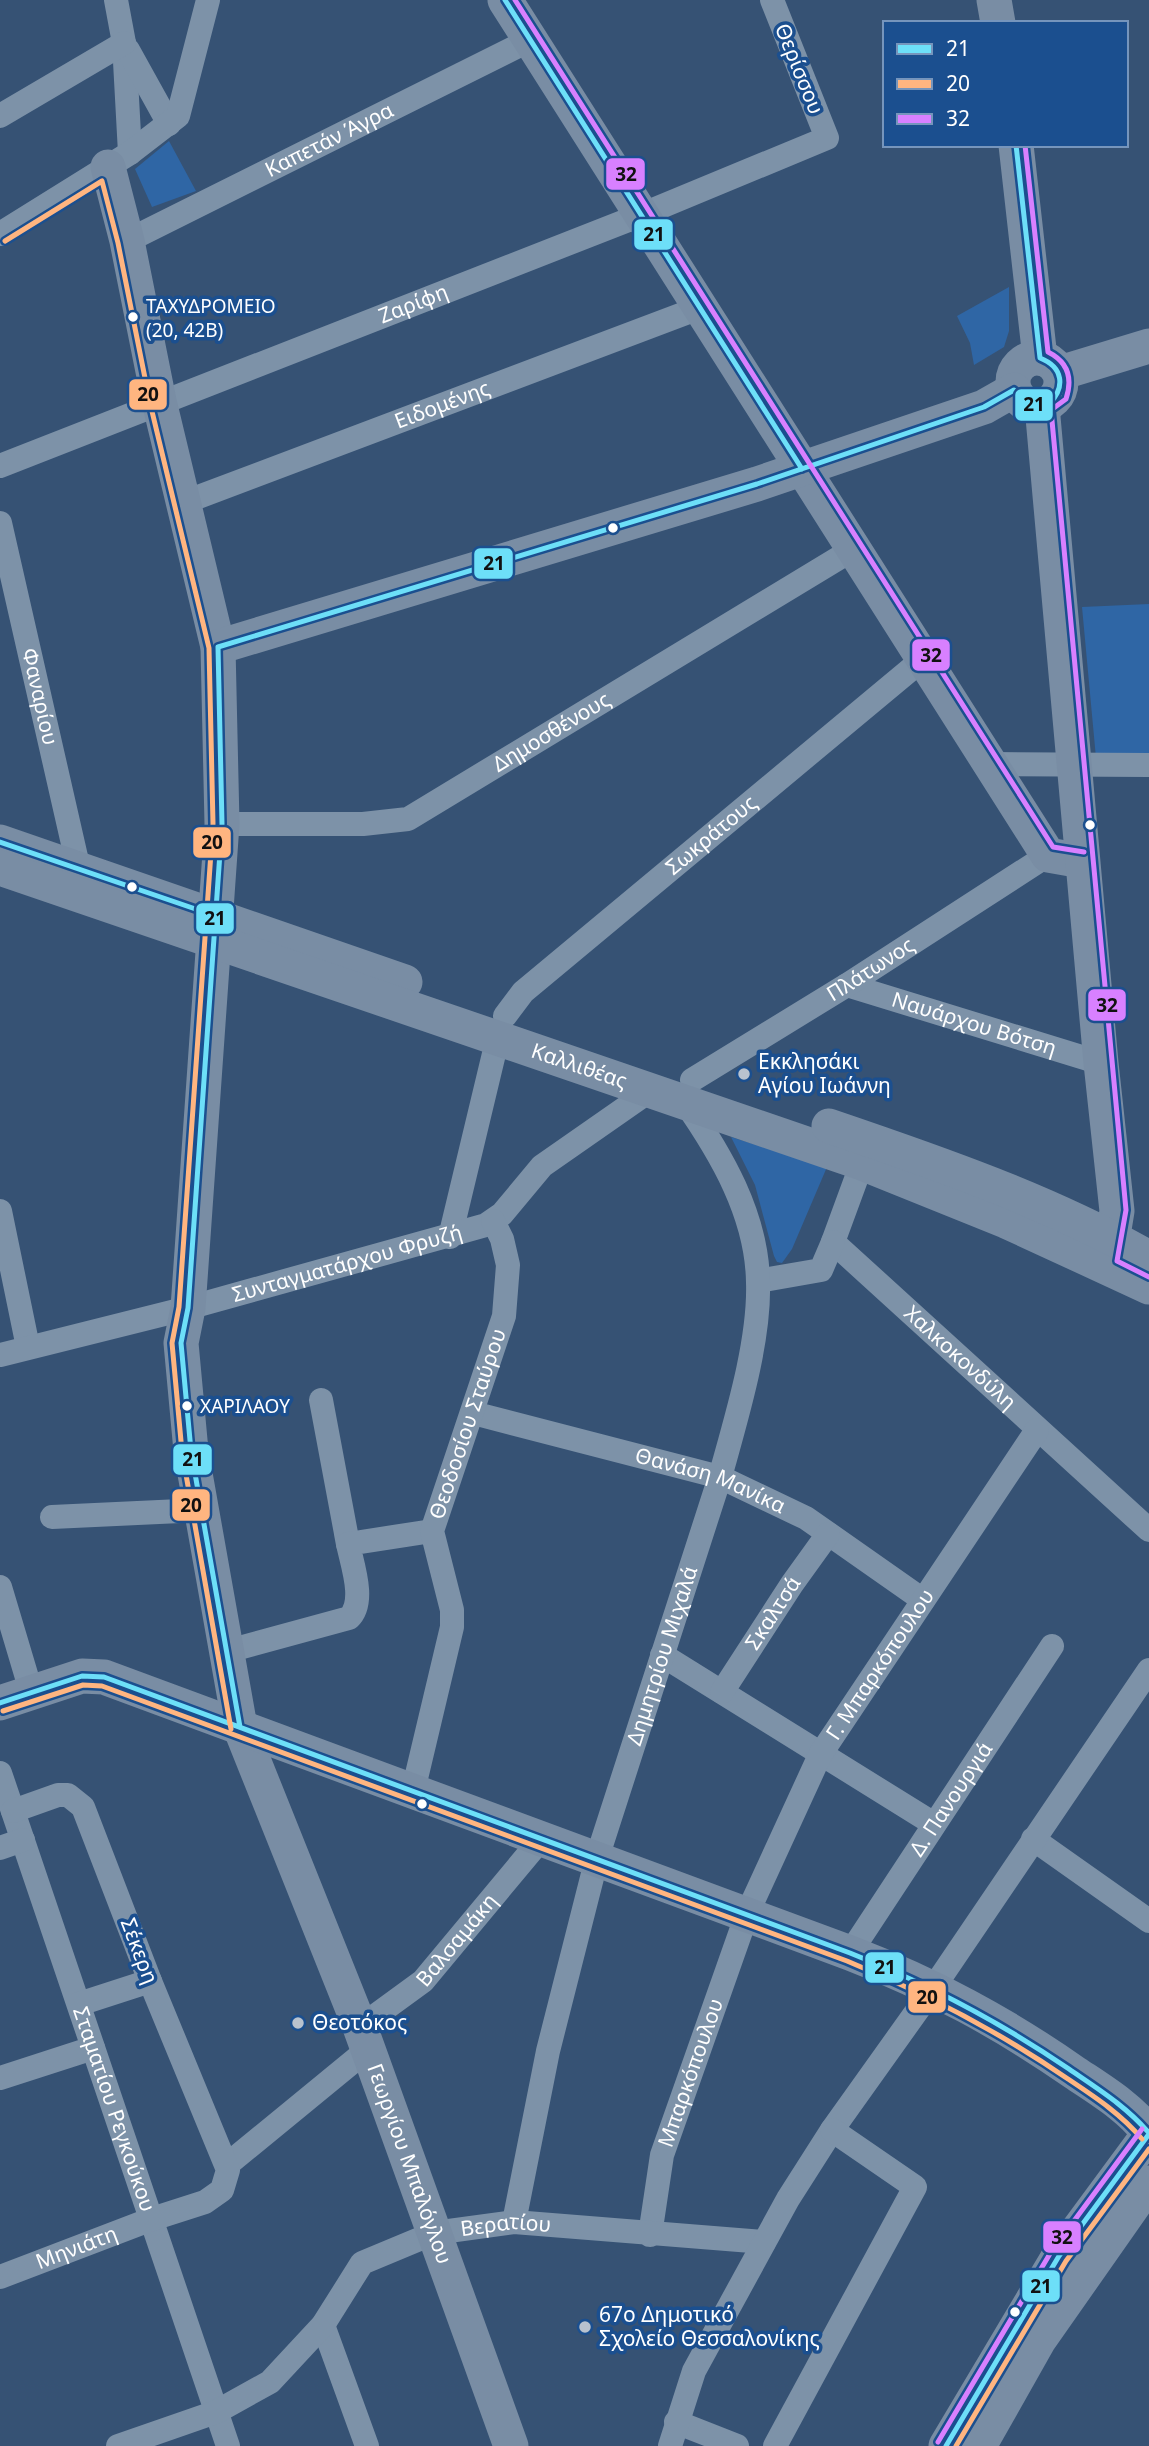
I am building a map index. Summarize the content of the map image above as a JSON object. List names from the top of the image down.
{
  "streets": {
    "street": [
      "Θερίσσου",
      "Καπετάν Άγρα",
      "Ζαρίφη",
      "Ειδομένης",
      "Φαναρίου",
      "Δημοσθένους",
      "Σωκράτους",
      "Πλάτωνος",
      "Ναυάρχου Βότση",
      "Καλλιθέας",
      "Συνταγματάρχου Φρυζή",
      "Χαλκοκονδύλη",
      "Θεοδοσίου Σταύρου",
      "Θανάση Μανίκα",
      "Σκαλτσά",
      "Δημητρίου Μιχαλά",
      "Γ. Μπαρκόπουλου",
      "Δ. Πανουργιά",
      "Βαλσαμάκη",
      "Σέκερη",
      "Μπαρκόπουλου",
      "Σταματίου Ρεγκούκου",
      "Γεωργίου Μπαλόγλου",
      "Βερατίου",
      "Μηνιάτη"
    ]
  },
  "crossings": [
    ["Θερίσσου", "Ζαρίφη"],
    ["Καπετάν Άγρα", "Γεωργίου Μπαλόγλου"],
    ["Ζαρίφη", "Γεωργίου Μπαλόγλου"],
    ["Ειδομένης", "Γεωργίου Μπαλόγλου"],
    ["Φαναρίου", "Καλλιθέας"],
    ["Δημοσθένους", "Γεωργίου Μπαλόγλου"],
    ["Σωκράτους", "Καλλιθέας"],
    ["Σωκράτους", "Συνταγματάρχου Φρυζή"],
    ["Πλάτωνος", "Ναυάρχου Βότση"],
    ["Πλάτωνος", "Καλλιθέας"],
    ["Πλάτωνος", "Δημητρίου Μιχαλά"],
    ["Καλλιθέας", "Συνταγματάρχου Φρυζή"],
    ["Καλλιθέας", "Δημητρίου Μιχαλά"],
    ["Καλλιθέας", "Γεωργίου Μπαλόγλου"],
    ["Συνταγματάρχου Φρυζή", "Θεοδοσίου Σταύρου"],
    ["Συνταγματάρχου Φρυζή", "Γεωργίου Μπαλόγλου"],
    ["Χαλκοκονδύλη", "Γ. Μπαρκόπουλου"],
    ["Θεοδοσίου Σταύρου", "Θανάση Μανίκα"],
    ["Θανάση Μανίκα", "Σκαλτσά"],
    ["Θανάση Μανίκα", "Δημητρίου Μιχαλά"],
    ["Θανάση Μανίκα", "Γ. Μπαρκόπουλου"],
    ["Δημητρίου Μιχαλά", "Βερατίου"],
    ["Γ. Μπαρκόπουλου", "Μπαρκόπουλου"],
    ["Βαλσαμάκη", "Γεωργίου Μπαλόγλου"],
    ["Σέκερη", "Σταματίου Ρεγκούκου"],
    ["Μπαρκόπουλου", "Βερατίου"],
    ["Σταματίου Ρεγκούκου", "Βερατίου"],
    ["Σταματίου Ρεγκούκου", "Μηνιάτη"],
    ["Γεωργίου Μπαλόγλου", "Βερατίου"]
  ],
  "places": [
    "ΤΑΧΥΔΡΟΜΕΙΟ (20, 42Β)",
    "Εκκλησάκι Αγίου Ιωάννη",
    "ΧΑΡΙΛΑΟΥ",
    "Θεοτόκος",
    "67ο Δημοτικό Σχολείο Θεσσαλονίκης"
  ],
  "lines": ["transit line 21", "transit line 32", "transit line 20"],
  "legend": ["21", "20", "32"]
}
